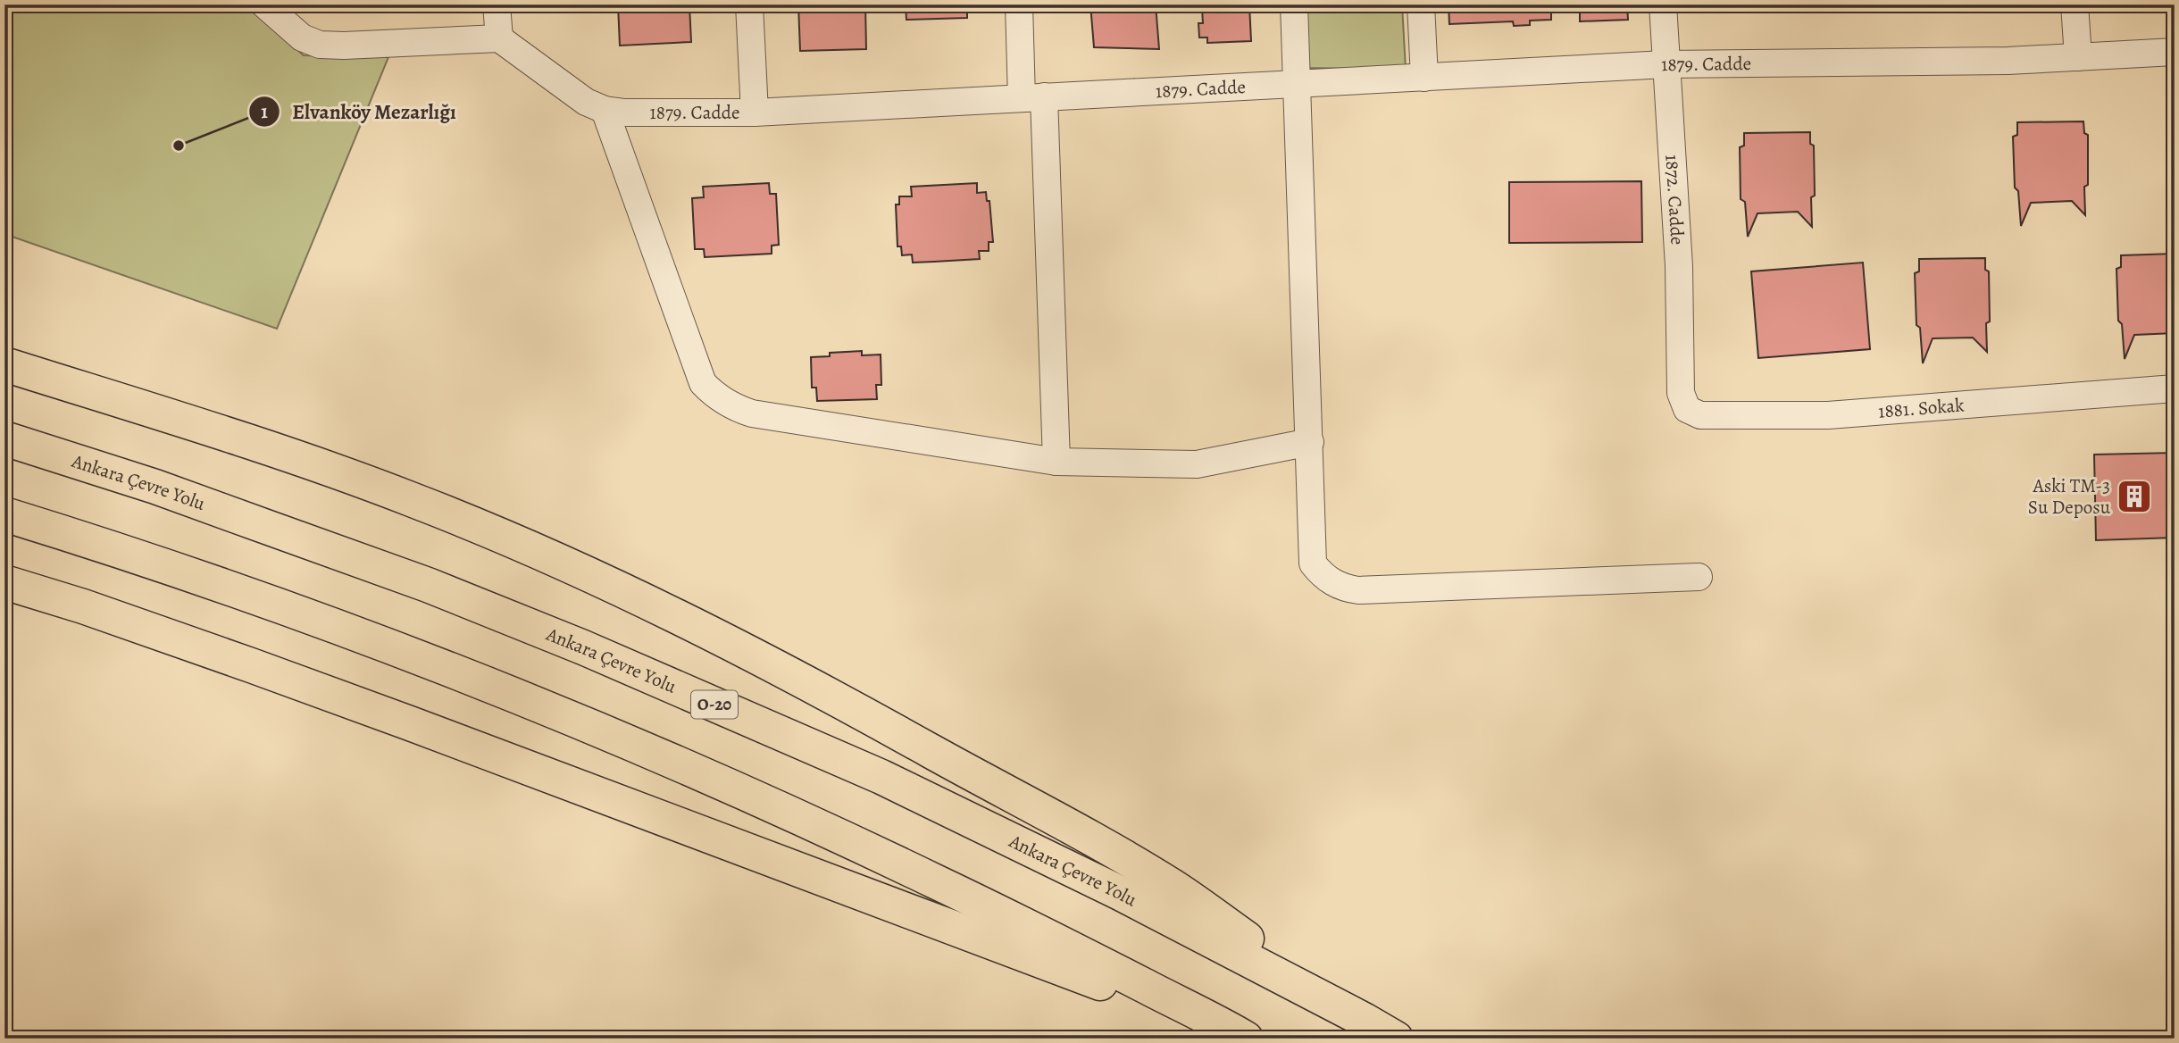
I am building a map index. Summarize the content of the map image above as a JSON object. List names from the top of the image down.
{
  "streets": {
    "highway": ["Ankara Çevre Yolu", "O-20"],
    "street": ["1879. Cadde", "1872. Cadde", "1881. Sokak"]
  },
  "crossings": [
    ["1879. Cadde", "1872. Cadde"],
    ["1872. Cadde", "1881. Sokak"]
  ],
  "places": {
    "other": ["Elvanköy Mezarlığı"],
    "building": ["Aski TM-3 Su Deposu"]
  }
}
